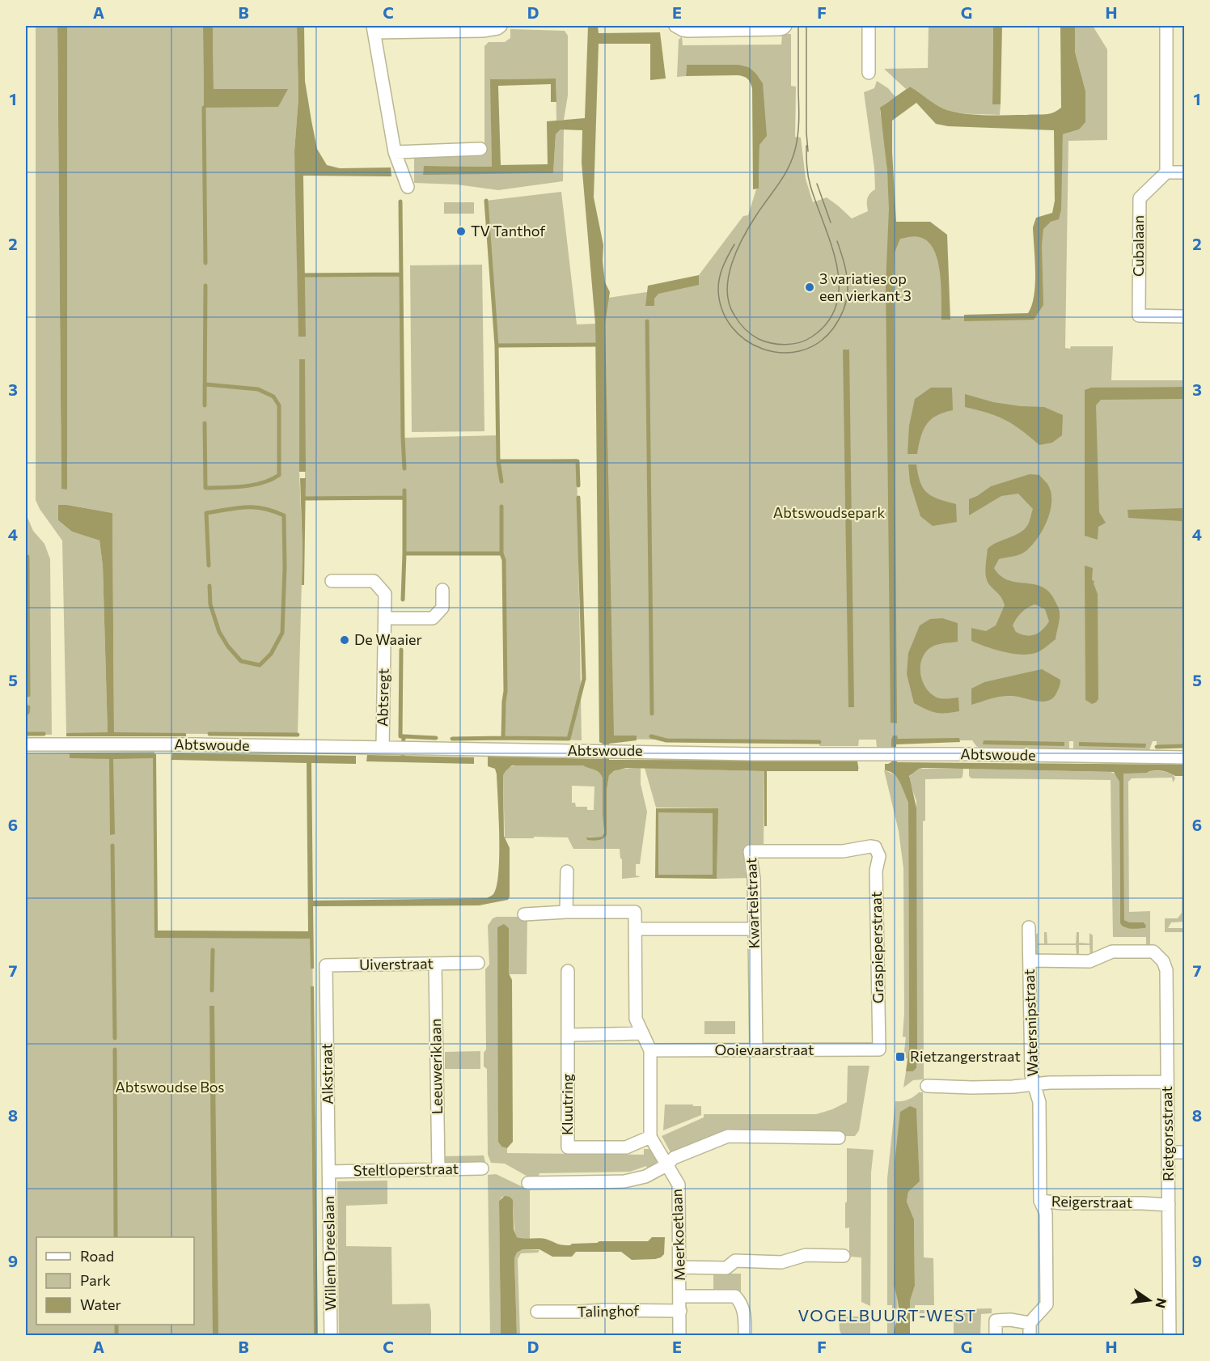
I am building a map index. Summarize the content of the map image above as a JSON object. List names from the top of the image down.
{
  "streets": {
    "street": [
      "Cubalaan",
      "Abtsregt",
      "Abtswoude",
      "Kwartelstraat",
      "Graspieperstraat",
      "Uiverstraat",
      "Watersnipstraat",
      "Ooievaarstraat",
      "Leeuweriklaan",
      "Alkstraat",
      "Kluutring",
      "Rietgorsstraat",
      "Steltloperstraat",
      "Reigerstraat",
      "Meerkoetlaan",
      "Willem Dreeslaan",
      "Talinghof"
    ]
  },
  "crossings": [
    ["Abtsregt", "Abtswoude"],
    ["Kwartelstraat", "Graspieperstraat"],
    ["Kwartelstraat", "Ooievaarstraat"],
    ["Graspieperstraat", "Ooievaarstraat"],
    ["Uiverstraat", "Leeuweriklaan"],
    ["Uiverstraat", "Alkstraat"],
    ["Watersnipstraat", "Rietgorsstraat"],
    ["Watersnipstraat", "Reigerstraat"],
    ["Ooievaarstraat", "Meerkoetlaan"],
    ["Leeuweriklaan", "Steltloperstraat"],
    ["Alkstraat", "Steltloperstraat"],
    ["Alkstraat", "Willem Dreeslaan"],
    ["Kluutring", "Meerkoetlaan"],
    ["Rietgorsstraat", "Reigerstraat"],
    ["Steltloperstraat", "Willem Dreeslaan"],
    ["Meerkoetlaan", "Talinghof"]
  ],
  "districts": ["VOGELBUURT-WEST"],
  "parks": ["Abtswoudsepark", "Abtswoudse Bos"],
  "places": {
    "other": ["TV Tanthof", "3 variaties op een vierkant 3", "De Waaier"],
    "transit": ["Rietzangerstraat"]
  },
  "legend": ["Road", "Park", "Water"],
  "north": "right",
  "grid": {
    "columns": [
      "A",
      "B",
      "C",
      "D",
      "E",
      "F",
      "G",
      "H"
    ],
    "rows": [
      "1",
      "2",
      "3",
      "4",
      "5",
      "6",
      "7",
      "8",
      "9"
    ]
  }
}
